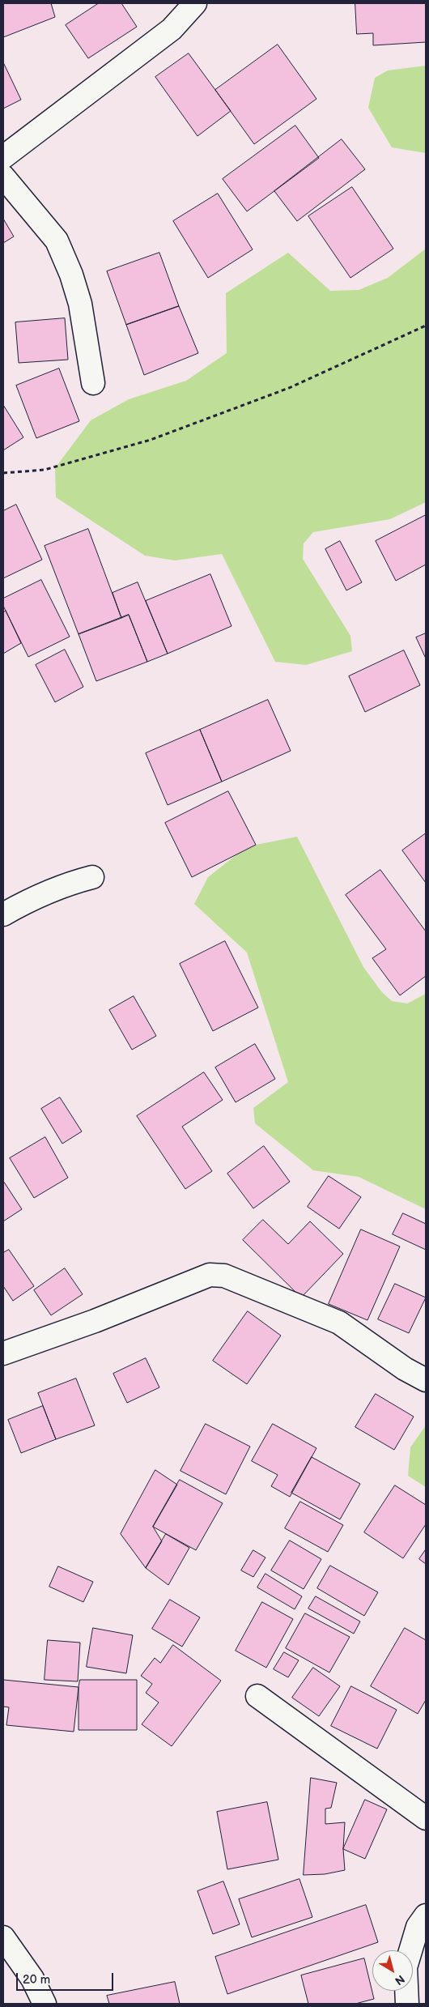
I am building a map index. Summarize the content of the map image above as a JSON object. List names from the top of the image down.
{
  "scale_bar": "20 m",
  "north": "bottom right"
}
